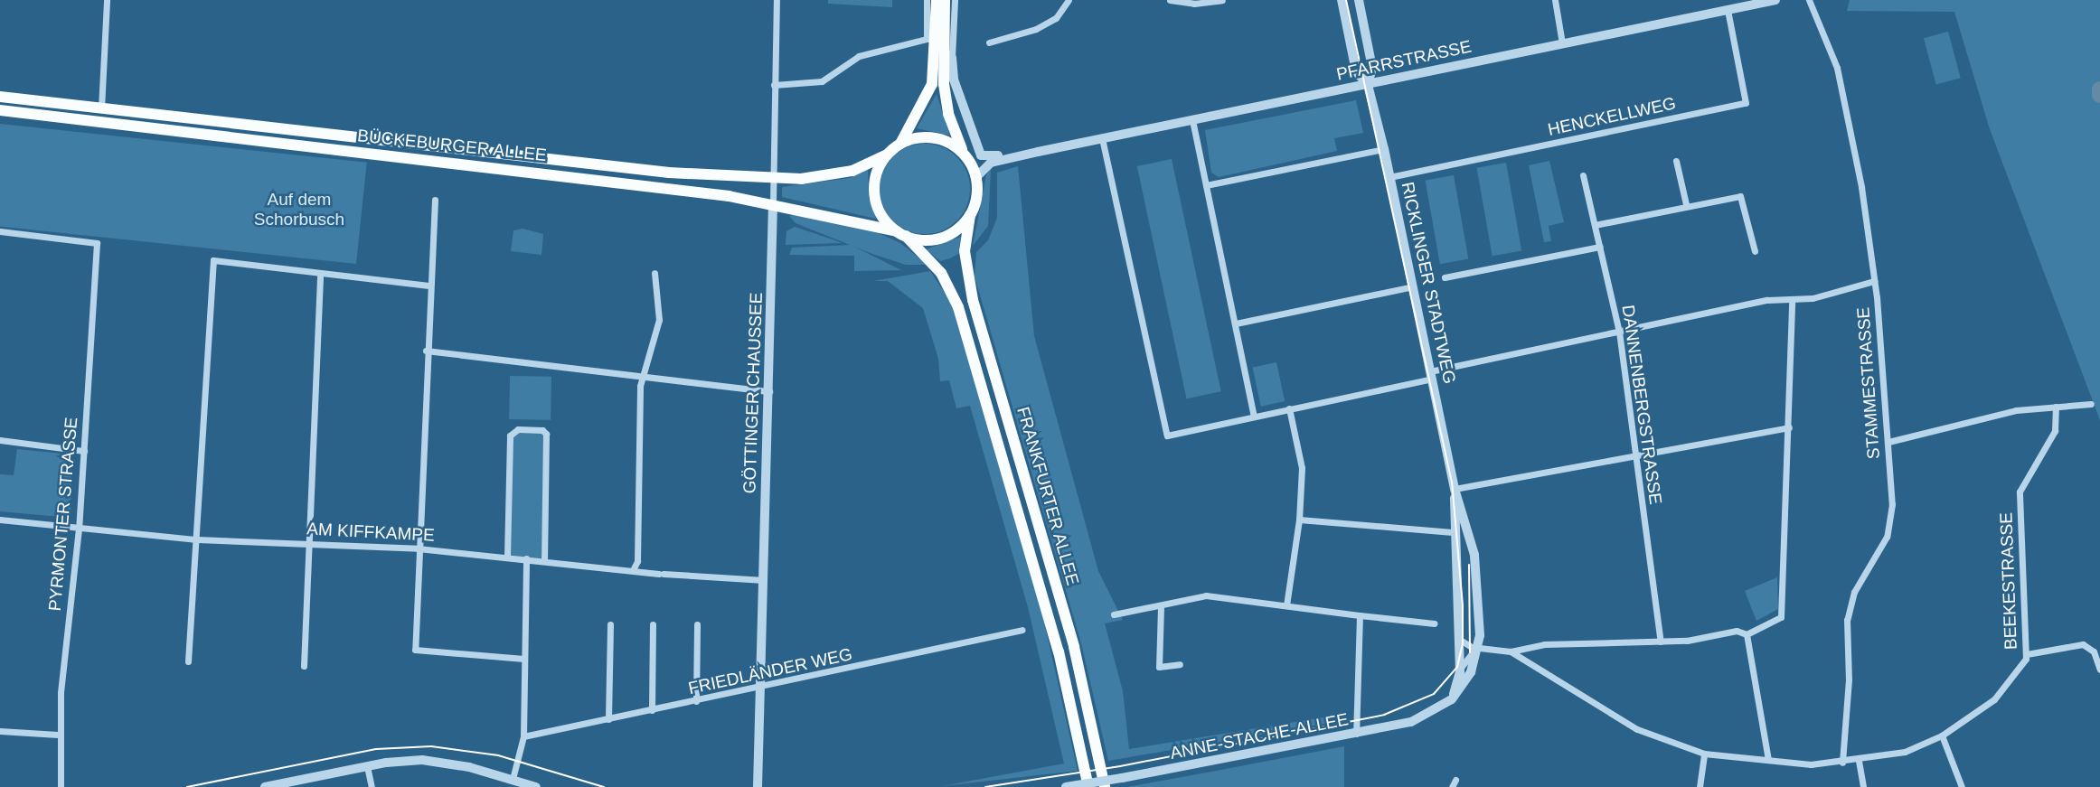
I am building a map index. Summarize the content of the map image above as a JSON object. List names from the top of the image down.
{
  "streets": {
    "main road": ["BÜCKEBURGER ALLEE", "FRANKFURTER ALLEE"],
    "street": [
      "PFARRSTRASSE",
      "HENCKELLWEG",
      "RICKLINGER STADTWEG",
      "STAMMESTRASSE",
      "GÖTTINGER CHAUSSEE",
      "DANNENBERGSTRASSE",
      "PYRMONTER STRASSE",
      "AM KIFFKAMPE",
      "BEEKESTRASSE",
      "FRIEDLÄNDER WEG",
      "ANNE-STACHE-ALLEE"
    ]
  },
  "crossings": [
    ["PFARRSTRASSE", "HENCKELLWEG"],
    ["PFARRSTRASSE", "BÜCKEBURGER ALLEE"],
    ["PFARRSTRASSE", "RICKLINGER STADTWEG"],
    ["PFARRSTRASSE", "FRANKFURTER ALLEE"],
    ["HENCKELLWEG", "RICKLINGER STADTWEG"],
    ["BÜCKEBURGER ALLEE", "GÖTTINGER CHAUSSEE"],
    ["BÜCKEBURGER ALLEE", "FRANKFURTER ALLEE"],
    ["RICKLINGER STADTWEG", "BEEKESTRASSE"],
    ["RICKLINGER STADTWEG", "ANNE-STACHE-ALLEE"],
    ["STAMMESTRASSE", "BEEKESTRASSE"],
    ["GÖTTINGER CHAUSSEE", "AM KIFFKAMPE"],
    ["GÖTTINGER CHAUSSEE", "FRIEDLÄNDER WEG"],
    ["PYRMONTER STRASSE", "AM KIFFKAMPE"],
    ["BEEKESTRASSE", "ANNE-STACHE-ALLEE"]
  ],
  "parks": ["Auf dem Schorbusch"]
}
